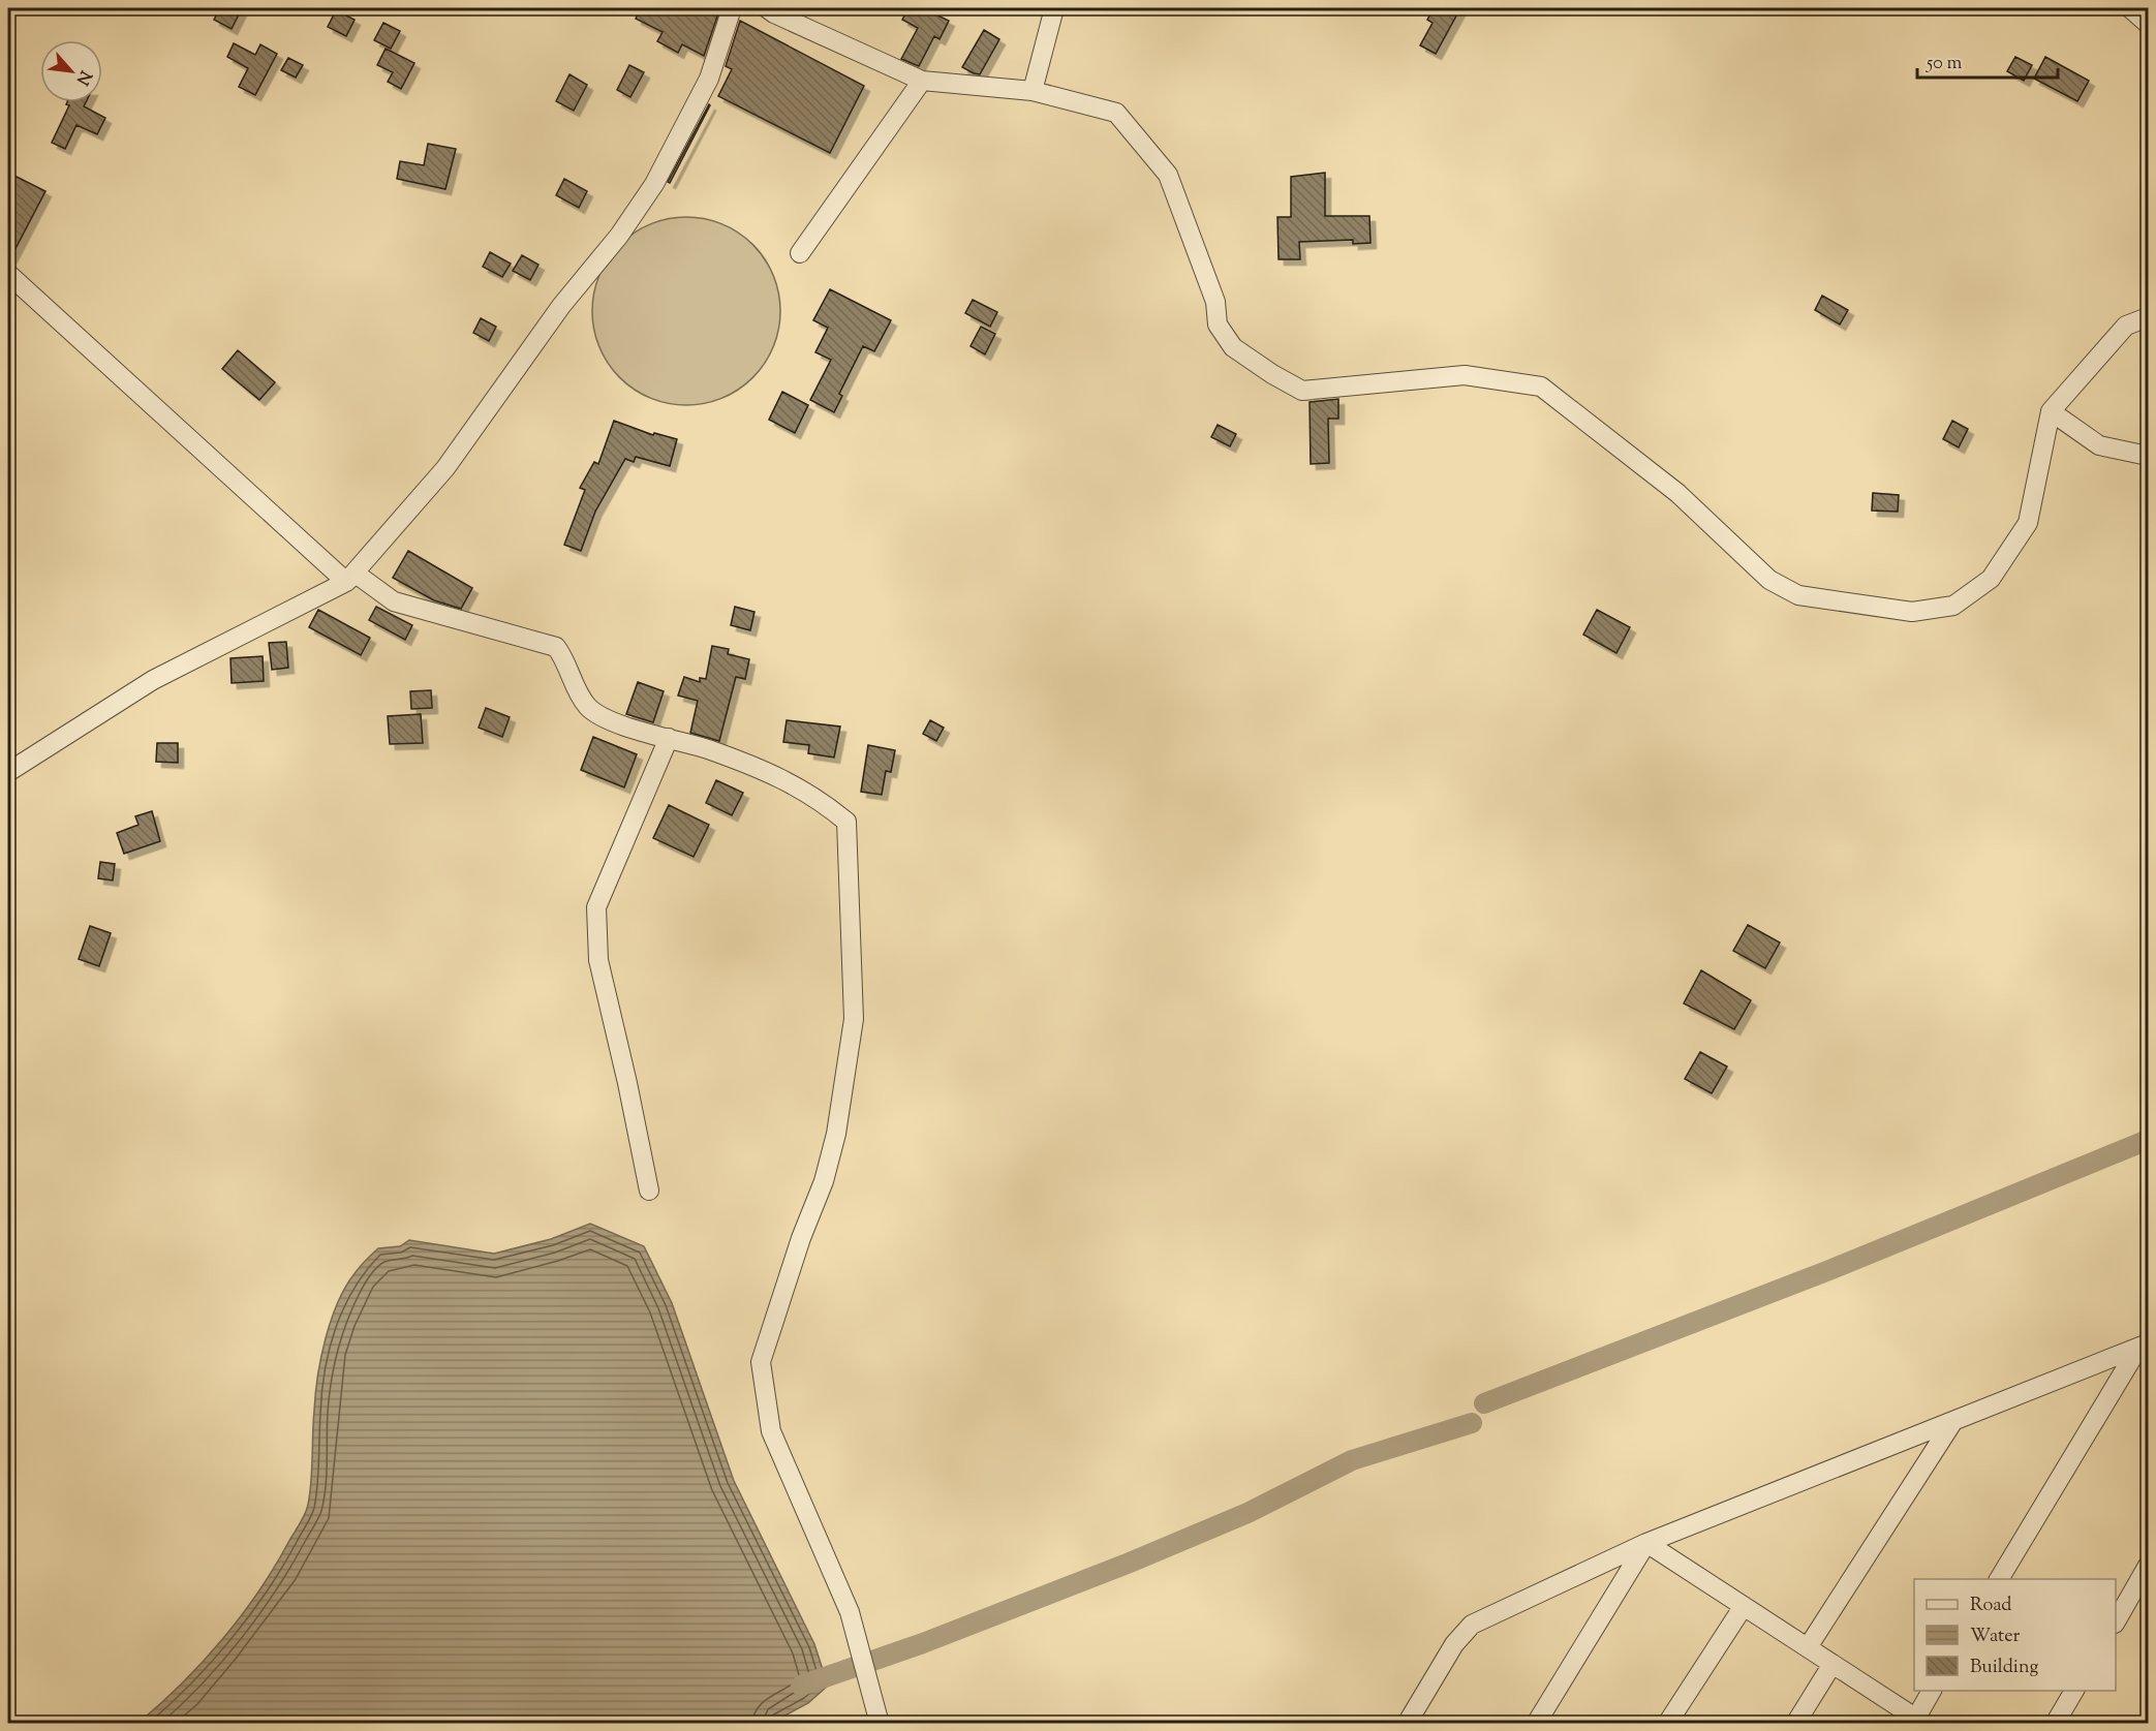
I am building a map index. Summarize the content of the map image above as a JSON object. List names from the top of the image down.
{
  "legend": ["Road", "Water", "Building"],
  "scale_bar": "50 m",
  "north": "bottom right"
}
